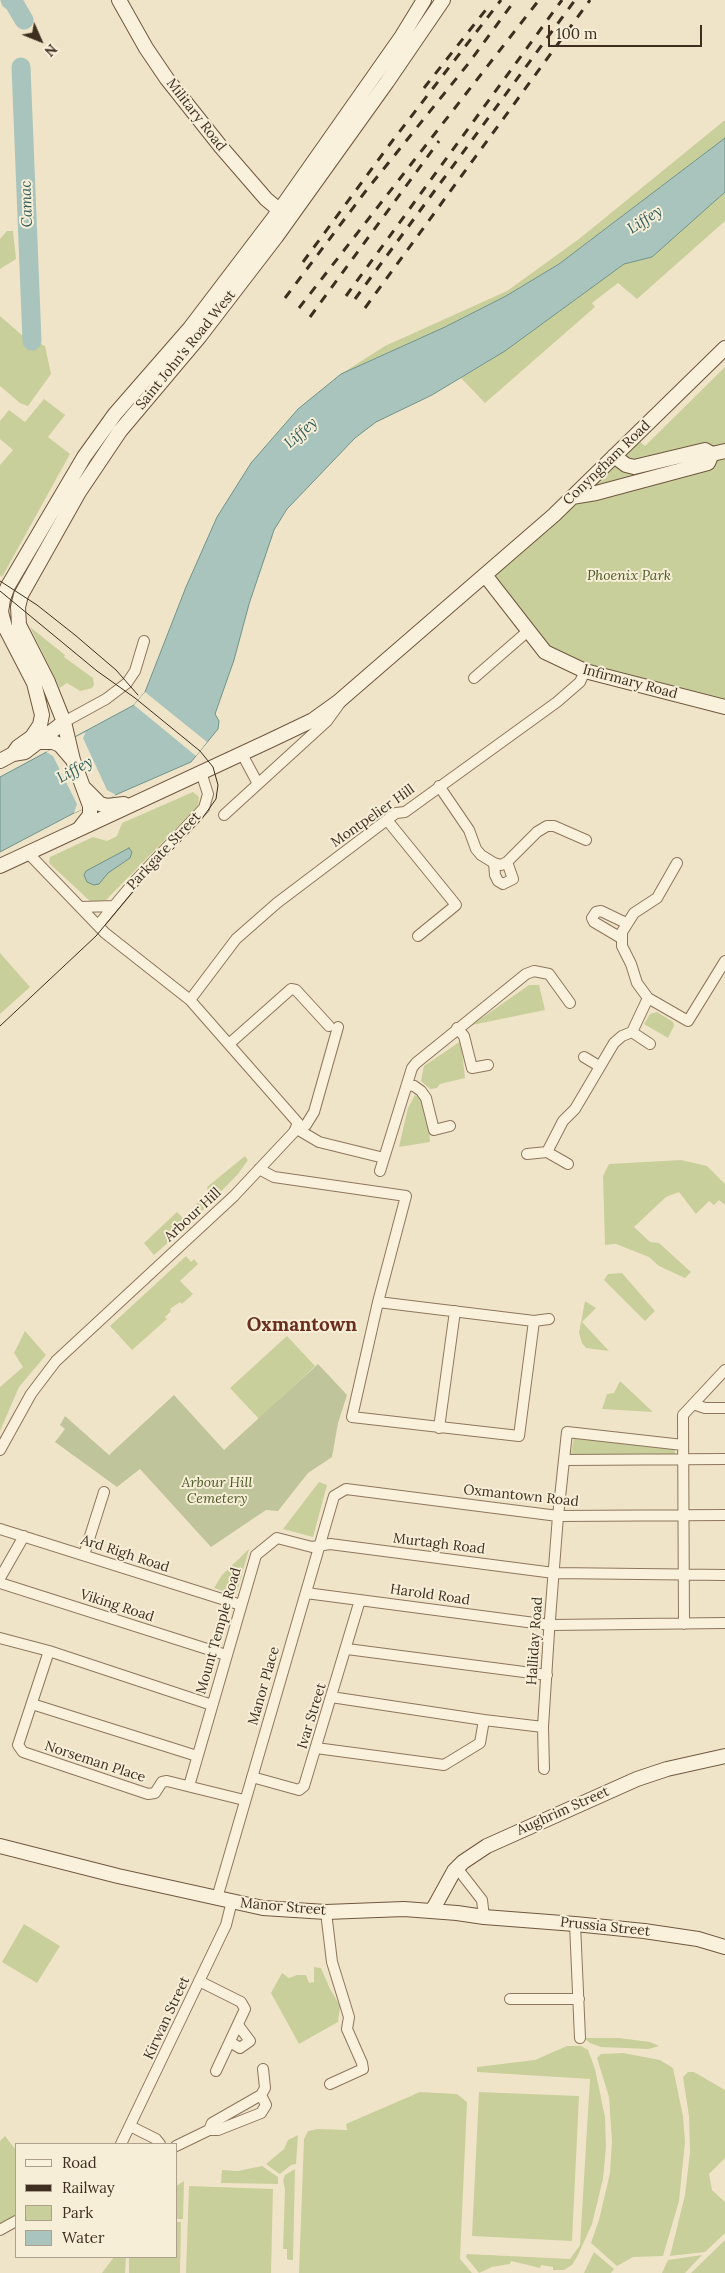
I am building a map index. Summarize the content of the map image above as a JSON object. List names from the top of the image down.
{
  "streets": {
    "main road": [
      "Military Road",
      "Saint John's Road West",
      "Conyngham Road",
      "Infirmary Road",
      "Parkgate Street",
      "Aughrim Street",
      "Manor Street",
      "Prussia Street"
    ],
    "street": [
      "Montpelier Hill",
      "Arbour Hill",
      "Oxmantown Road",
      "Murtagh Road",
      "Ard Righ Road",
      "Harold Road",
      "Viking Road",
      "Mount Temple Road",
      "Halliday Road",
      "Manor Place",
      "Ivar Street",
      "Norseman Place",
      "Kirwan Street"
    ]
  },
  "crossings": [
    ["Military Road", "Saint John's Road West"],
    ["Conyngham Road", "Infirmary Road"],
    ["Conyngham Road", "Parkgate Street"],
    ["Infirmary Road", "Montpelier Hill"],
    ["Infirmary Road", "Parkgate Street"],
    ["Oxmantown Road", "Halliday Road"],
    ["Oxmantown Road", "Manor Place"],
    ["Murtagh Road", "Mount Temple Road"],
    ["Murtagh Road", "Halliday Road"],
    ["Murtagh Road", "Manor Place"],
    ["Ard Righ Road", "Mount Temple Road"],
    ["Harold Road", "Halliday Road"],
    ["Harold Road", "Manor Place"],
    ["Harold Road", "Ivar Street"],
    ["Viking Road", "Mount Temple Road"],
    ["Mount Temple Road", "Manor Place"],
    ["Mount Temple Road", "Norseman Place"],
    ["Manor Place", "Ivar Street"],
    ["Manor Place", "Norseman Place"],
    ["Manor Place", "Manor Street"],
    ["Aughrim Street", "Manor Street"],
    ["Manor Street", "Prussia Street"],
    ["Manor Street", "Kirwan Street"]
  ],
  "districts": ["Oxmantown"],
  "water": ["Camac", "Liffey"],
  "parks": ["Phoenix Park", "Arbour Hill Cemetery"],
  "legend": [
    "Road",
    "Railway",
    "Park",
    "Water"
  ],
  "scale_bar": "100 m",
  "north": "bottom right"
}
